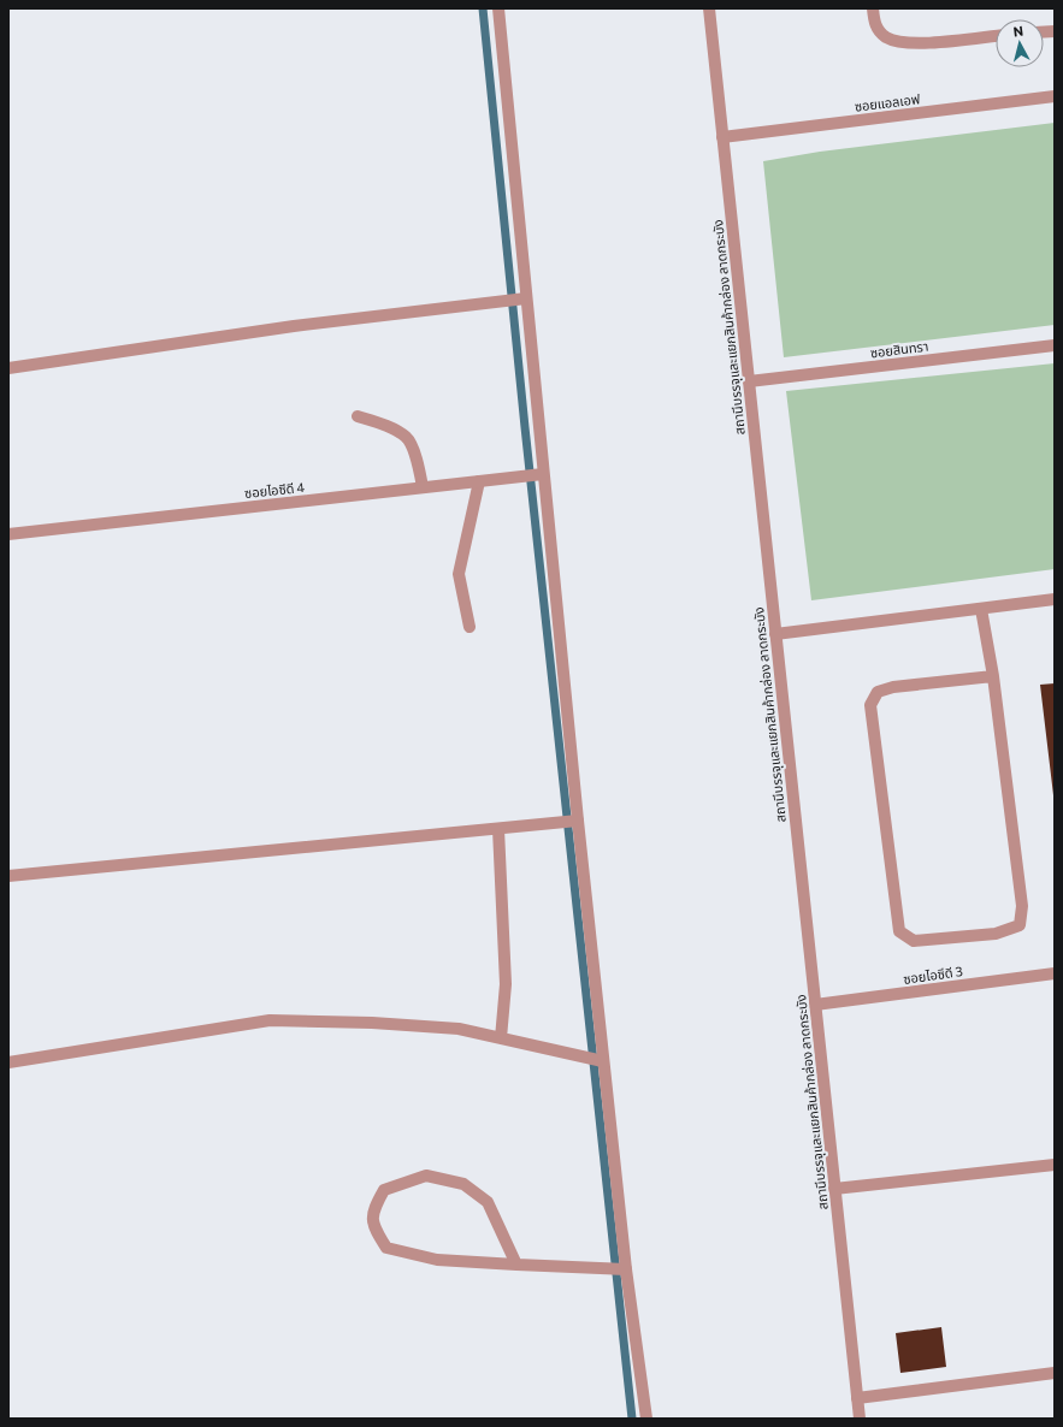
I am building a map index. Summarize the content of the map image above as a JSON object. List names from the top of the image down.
{
  "streets": {
    "street": [
      "ซอยแอลเอฟ",
      "สถานีบรรจุและแยกสินค้ากล่อง ลาดกระบัง",
      "ซอยสินทรา",
      "ซอยไอซีดี 4",
      "ซอยไอซีดี 3"
    ]
  },
  "crossings": [
    ["ซอยแอลเอฟ", "สถานีบรรจุและแยกสินค้ากล่อง ลาดกระบัง"],
    ["สถานีบรรจุและแยกสินค้ากล่อง ลาดกระบัง", "ซอยสินทรา"],
    ["สถานีบรรจุและแยกสินค้ากล่อง ลาดกระบัง", "ซอยไอซีดี 3"]
  ],
  "north": "top"
}
